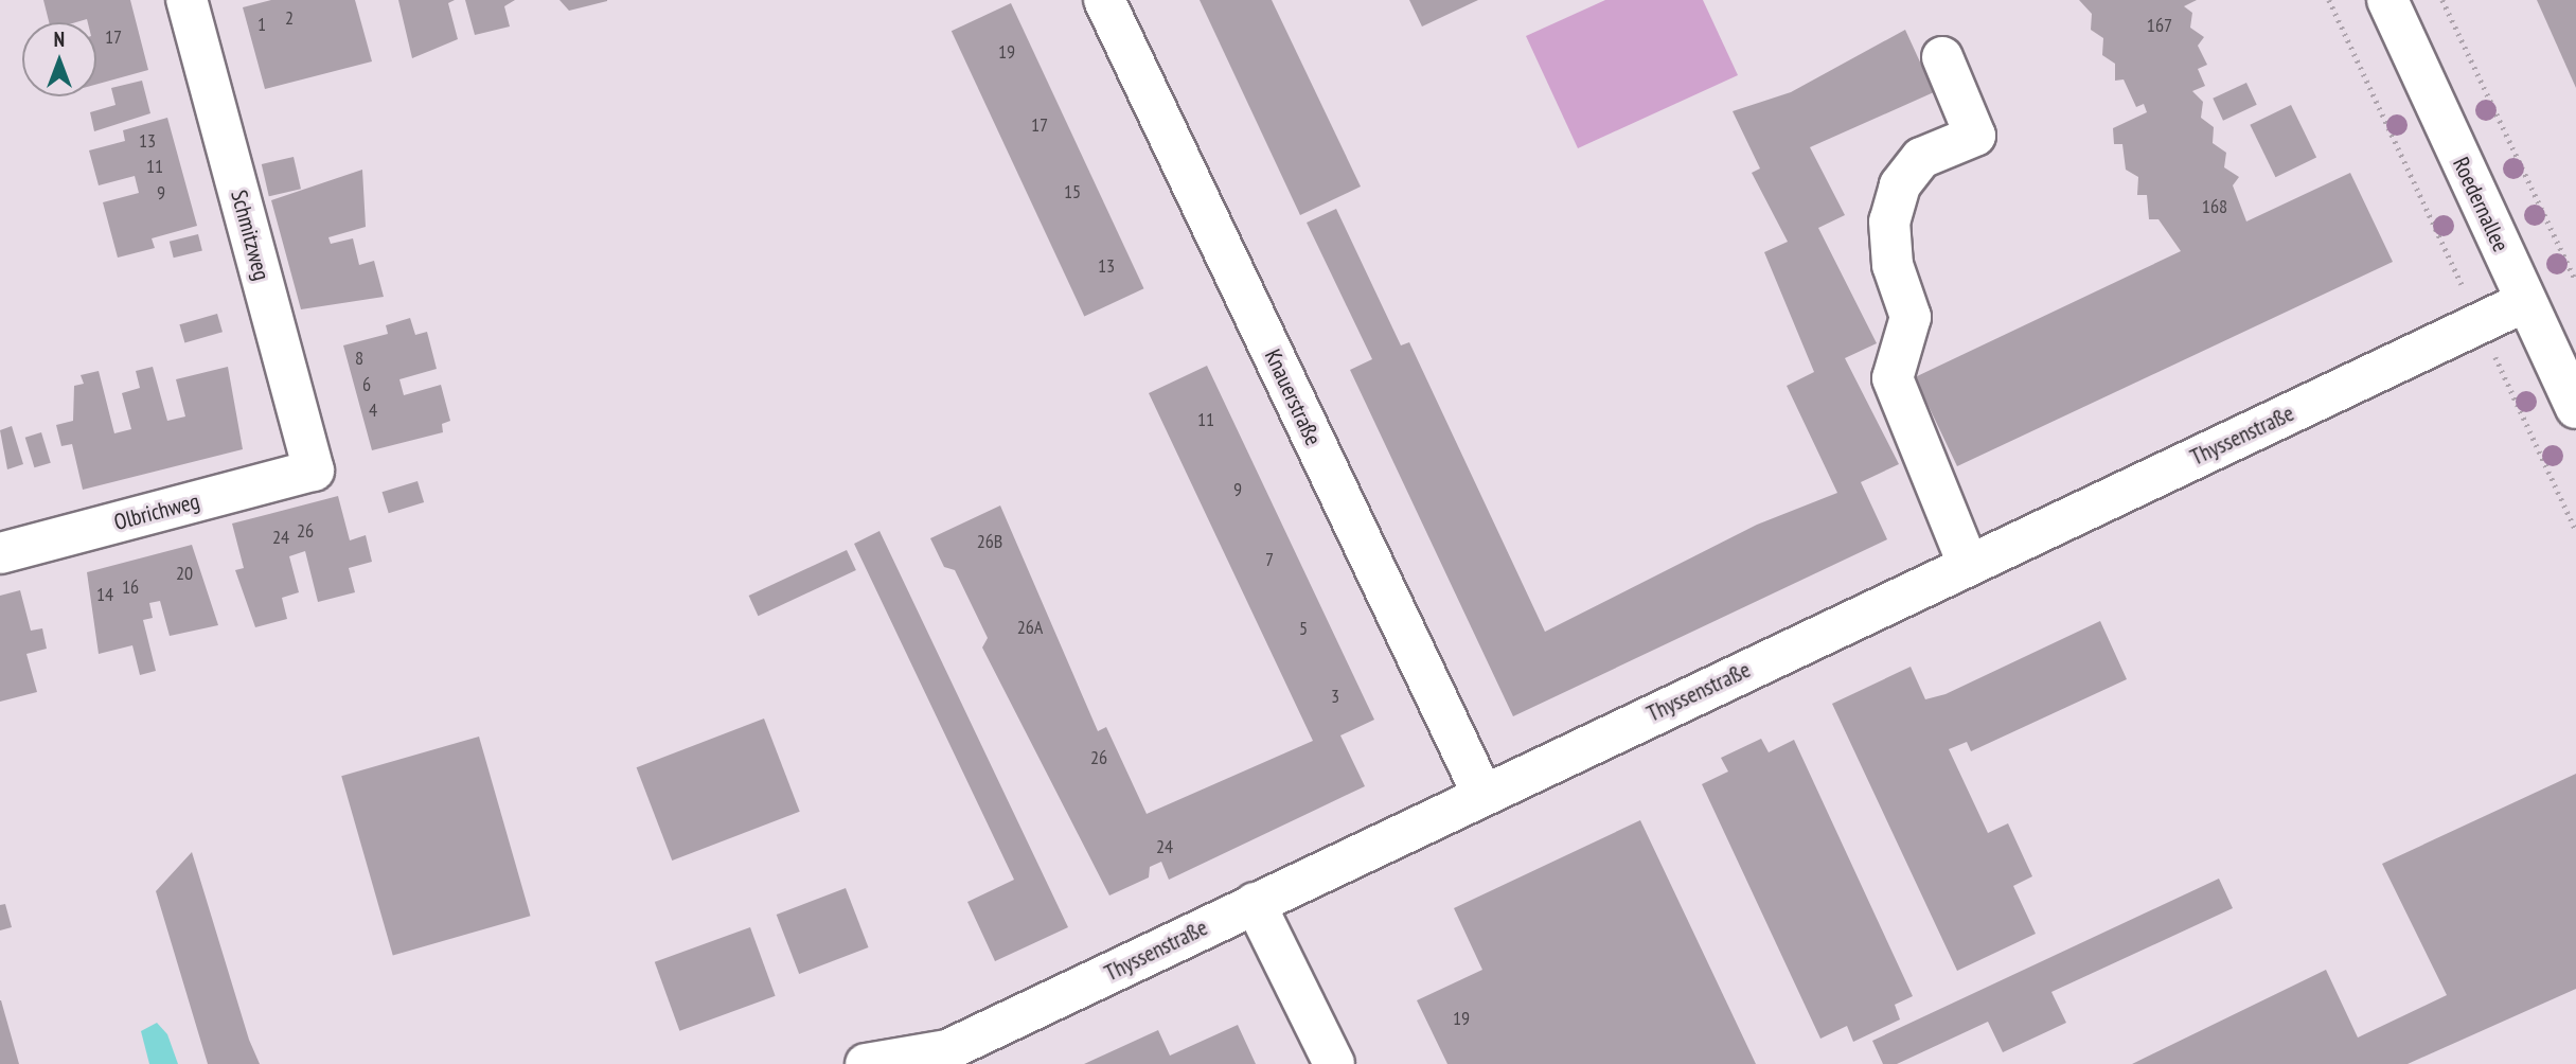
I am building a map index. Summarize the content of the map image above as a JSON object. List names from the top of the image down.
{
  "streets": {
    "street": [
      "Roedernallee",
      "Schmitzweg",
      "Knauerstraße",
      "Thyssenstraße",
      "Olbrichweg"
    ]
  },
  "crossings": [
    ["Roedernallee", "Thyssenstraße"],
    ["Schmitzweg", "Olbrichweg"],
    ["Knauerstraße", "Thyssenstraße"]
  ],
  "house_numbers": [
    "2",
    "1",
    "167",
    "17",
    "19",
    "17",
    "13",
    "11",
    "15",
    "9",
    "168",
    "13",
    "8",
    "6",
    "4",
    "11",
    "9",
    "26",
    "24",
    "26B",
    "7",
    "20",
    "16",
    "14",
    "26A",
    "5",
    "3",
    "26",
    "24",
    "19"
  ],
  "north": "top"
}
